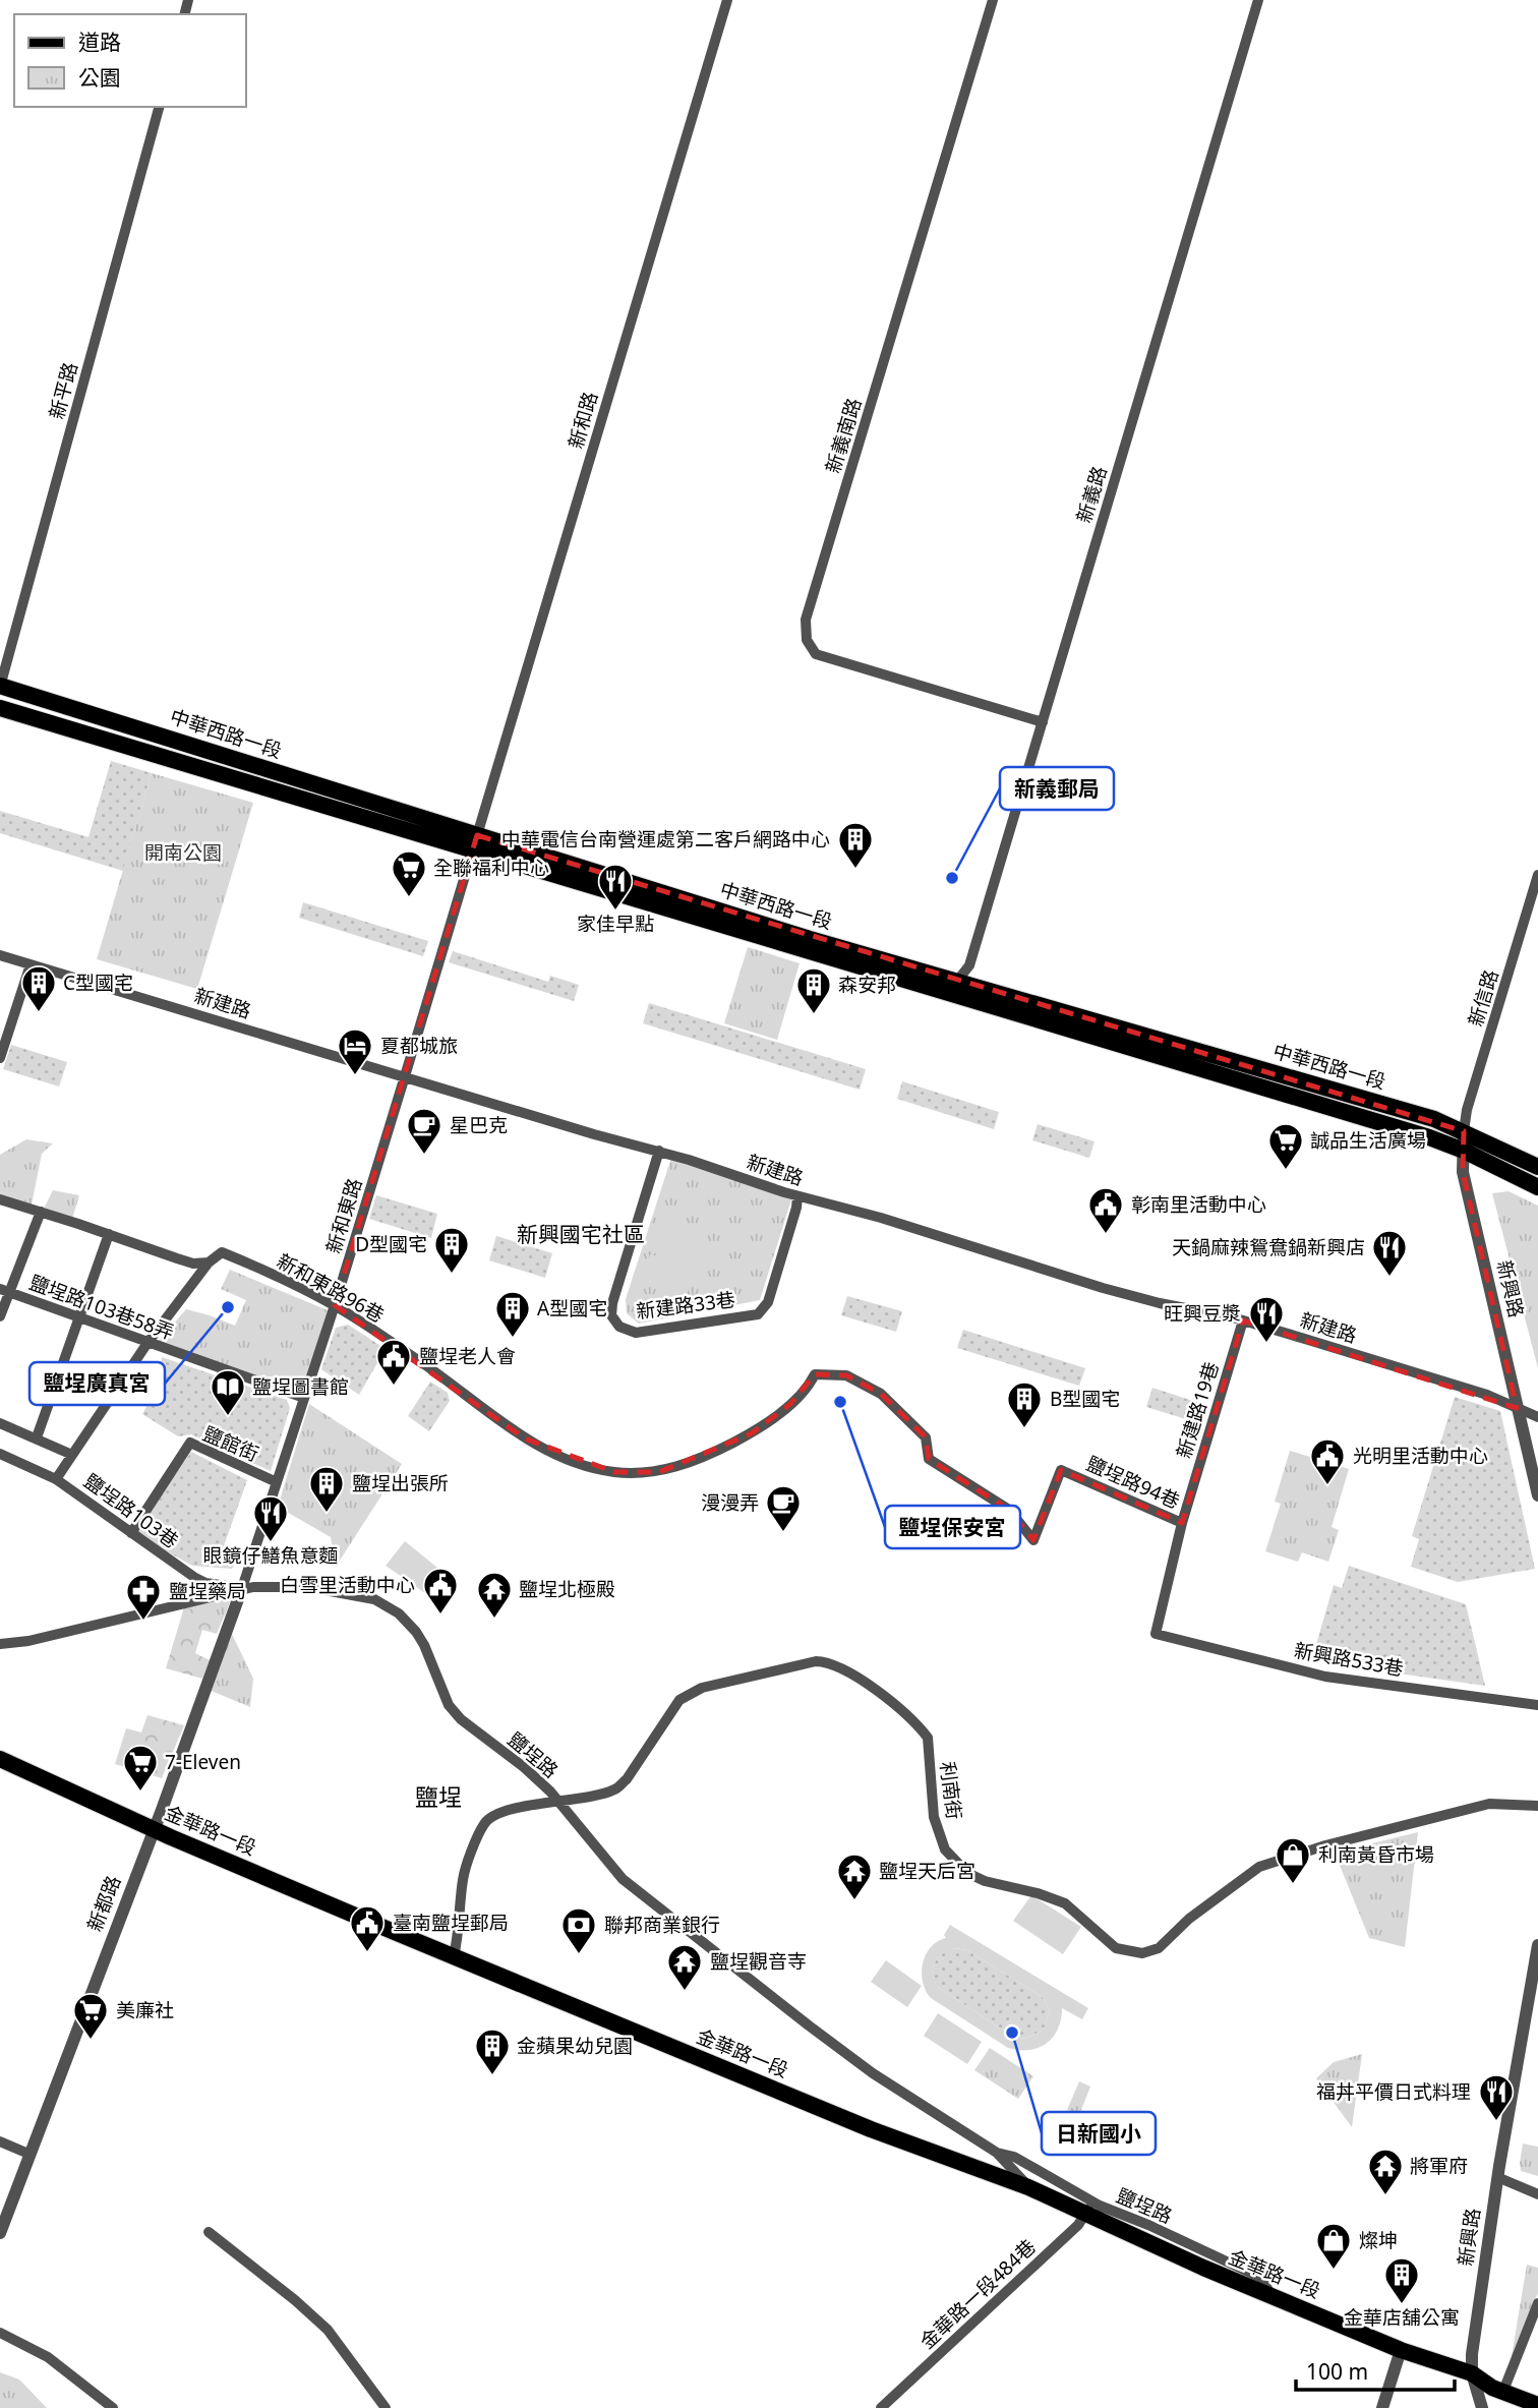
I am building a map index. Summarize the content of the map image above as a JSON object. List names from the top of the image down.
{
  "streets": {
    "main road": ["中華西路一段", "金華路一段"],
    "street": [
      "新平路",
      "新和路",
      "新義南路",
      "新義路",
      "新信路",
      "新建路",
      "新和東路",
      "新和東路96巷",
      "新興路",
      "新建路33巷",
      "鹽埕路103巷58弄",
      "新建路19巷",
      "鹽館街",
      "鹽埕路94巷",
      "鹽埕路103巷",
      "新興路533巷",
      "鹽埕路",
      "利南街",
      "新都路",
      "金華路一段484巷"
    ]
  },
  "crossings": [
    ["新平路", "中華西路一段"],
    ["新和路", "中華西路一段"],
    ["新和路", "新和東路"],
    ["新義南路", "新義路"],
    ["新義路", "中華西路一段"],
    ["中華西路一段", "新信路"],
    ["中華西路一段", "新和東路"],
    ["中華西路一段", "新興路"],
    ["新信路", "新興路"],
    ["新建路", "新和東路"],
    ["新建路", "新興路"],
    ["新建路", "新建路33巷"],
    ["新建路", "新建路19巷"],
    ["新和東路", "新和東路96巷"],
    ["新和東路", "鹽埕路103巷58弄"],
    ["新和東路", "鹽館街"],
    ["新和東路", "鹽埕路103巷"],
    ["新和東路", "鹽埕路"],
    ["新和東路", "新都路"],
    ["新和東路96巷", "鹽埕路94巷"],
    ["新興路", "金華路一段"],
    ["新建路19巷", "鹽埕路94巷"],
    ["新建路19巷", "新興路533巷"],
    ["鹽館街", "鹽埕路103巷"],
    ["鹽埕路103巷", "鹽埕路"],
    ["鹽埕路103巷", "新都路"],
    ["鹽埕路", "利南街"],
    ["鹽埕路", "金華路一段"],
    ["鹽埕路", "新都路"],
    ["鹽埕路", "金華路一段484巷"],
    ["利南街", "金華路一段"],
    ["金華路一段", "新都路"],
    ["金華路一段", "金華路一段484巷"]
  ],
  "districts": ["新興國宅社區", "鹽埕"],
  "parks": ["開南公園"],
  "places": {
    "building": [
      "中華電信台南營運處第二客戶網路中心",
      "C型國宅",
      "森安邦",
      "D型國宅",
      "A型國宅",
      "B型國宅",
      "鹽埕出張所",
      "金蘋果幼兒園",
      "金華店舖公寓"
    ],
    "other": [
      "新義郵局",
      "鹽埕廣真宮",
      "鹽埕保安宮",
      "日新國小"
    ],
    "supermarket": [
      "全聯福利中心",
      "誠品生活廣場",
      "7-Eleven",
      "美廉社"
    ],
    "restaurant": [
      "家佳早點",
      "天鍋麻辣鴛鴦鍋新興店",
      "旺興豆漿",
      "眼鏡仔鱔魚意麵",
      "福丼平價日式料理"
    ],
    "hotel": ["夏都城旅"],
    "cafe": ["星巴克", "漫漫弄"],
    "public building": [
      "彰南里活動中心",
      "鹽埕老人會",
      "光明里活動中心",
      "白雪里活動中心",
      "臺南鹽埕郵局"
    ],
    "library": ["鹽埕圖書館"],
    "temple": [
      "鹽埕北極殿",
      "鹽埕天后宮",
      "鹽埕觀音寺",
      "將軍府"
    ],
    "pharmacy": ["鹽埕藥局"],
    "shop": ["利南黃昏市場", "燦坤"],
    "bank": ["聯邦商業銀行"]
  },
  "legend": ["道路", "公園"],
  "scale_bar": "100 m"
}
